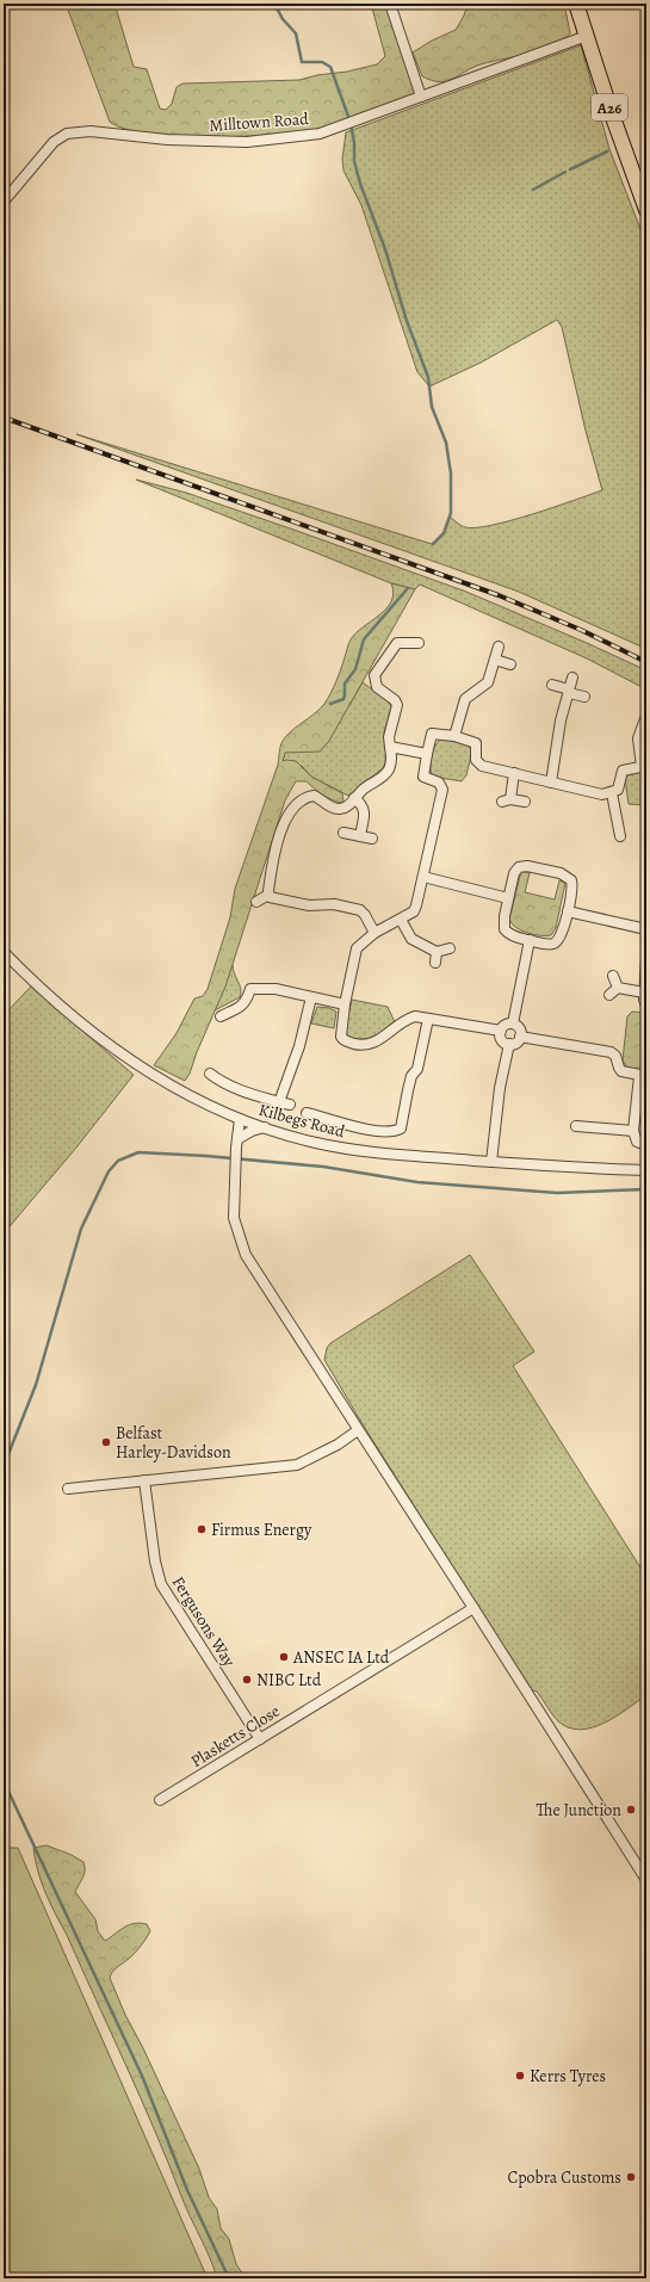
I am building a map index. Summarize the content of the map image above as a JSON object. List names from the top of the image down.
{
  "streets": {
    "highway": ["A26"],
    "street": [
      "Milltown Road",
      "Kilbegs Road",
      "Fergusons Way",
      "Plasketts Close"
    ]
  },
  "crossings": [
    ["A26", "Milltown Road"],
    ["Fergusons Way", "Plasketts Close"]
  ],
  "places": [
    "Belfast Harley-Davidson",
    "Firmus Energy",
    "ANSEC IA Ltd",
    "NIBC Ltd",
    "The Junction",
    "Kerrs Tyres",
    "Cpobra Customs"
  ]
}
